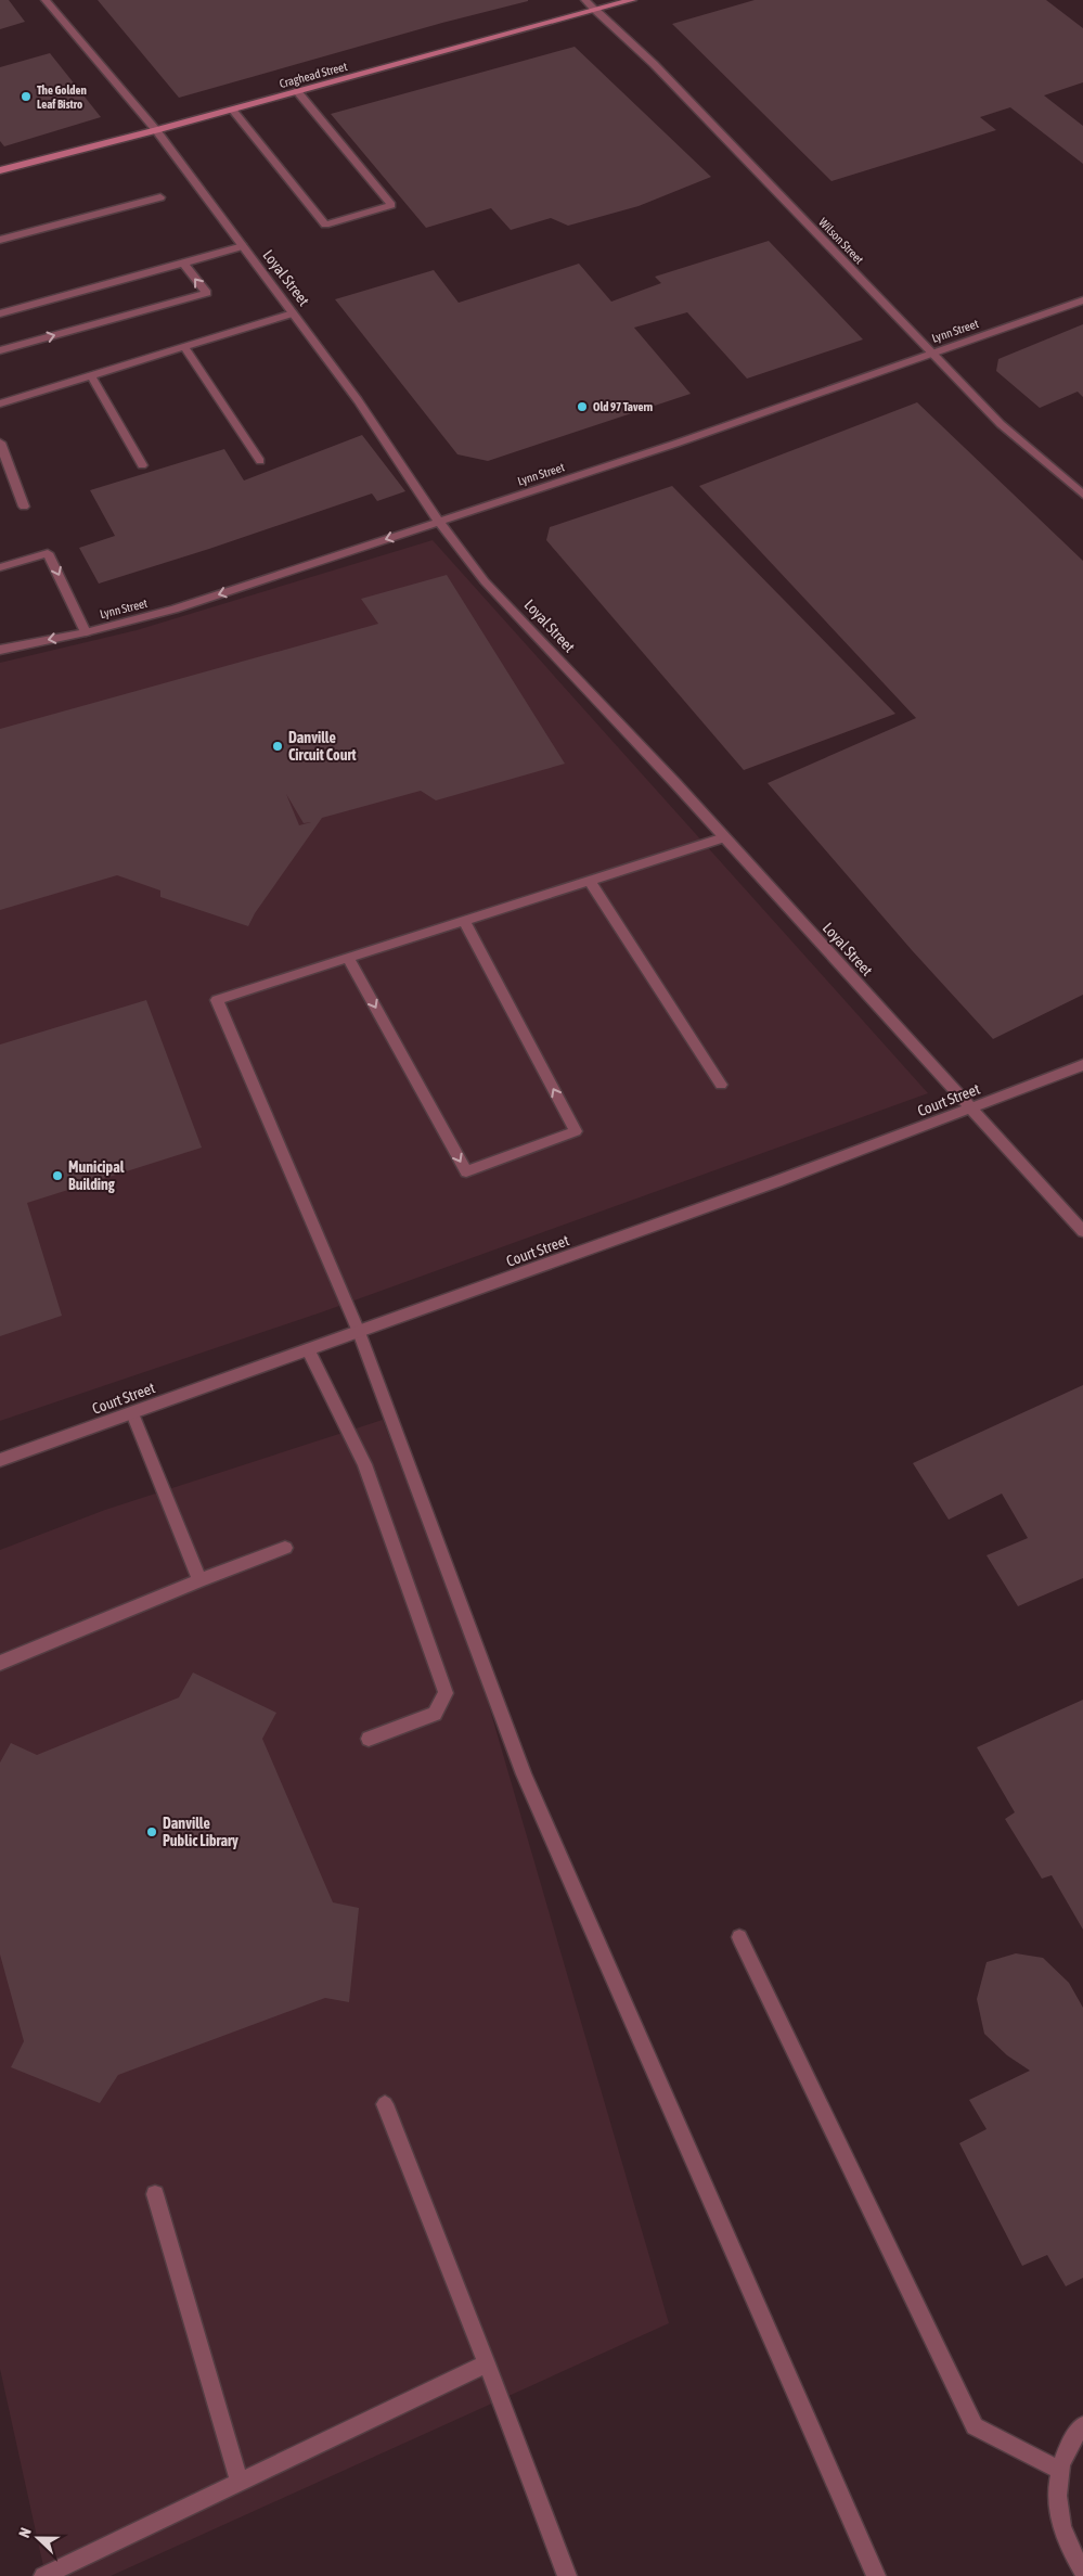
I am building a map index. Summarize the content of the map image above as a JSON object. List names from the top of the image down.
{
  "streets": {
    "main road": ["Craghead Street"],
    "street": [
      "Wilson Street",
      "Loyal Street",
      "Lynn Street",
      "Court Street"
    ]
  },
  "crossings": [
    ["Craghead Street", "Wilson Street"],
    ["Craghead Street", "Loyal Street"],
    ["Wilson Street", "Lynn Street"],
    ["Loyal Street", "Lynn Street"],
    ["Loyal Street", "Court Street"]
  ],
  "one_way": ["Lynn Street"],
  "places": [
    "The Golden Leaf Bistro",
    "Old 97 Tavern",
    "Danville Circuit Court",
    "Municipal Building",
    "Danville Public Library"
  ],
  "north": "left"
}
